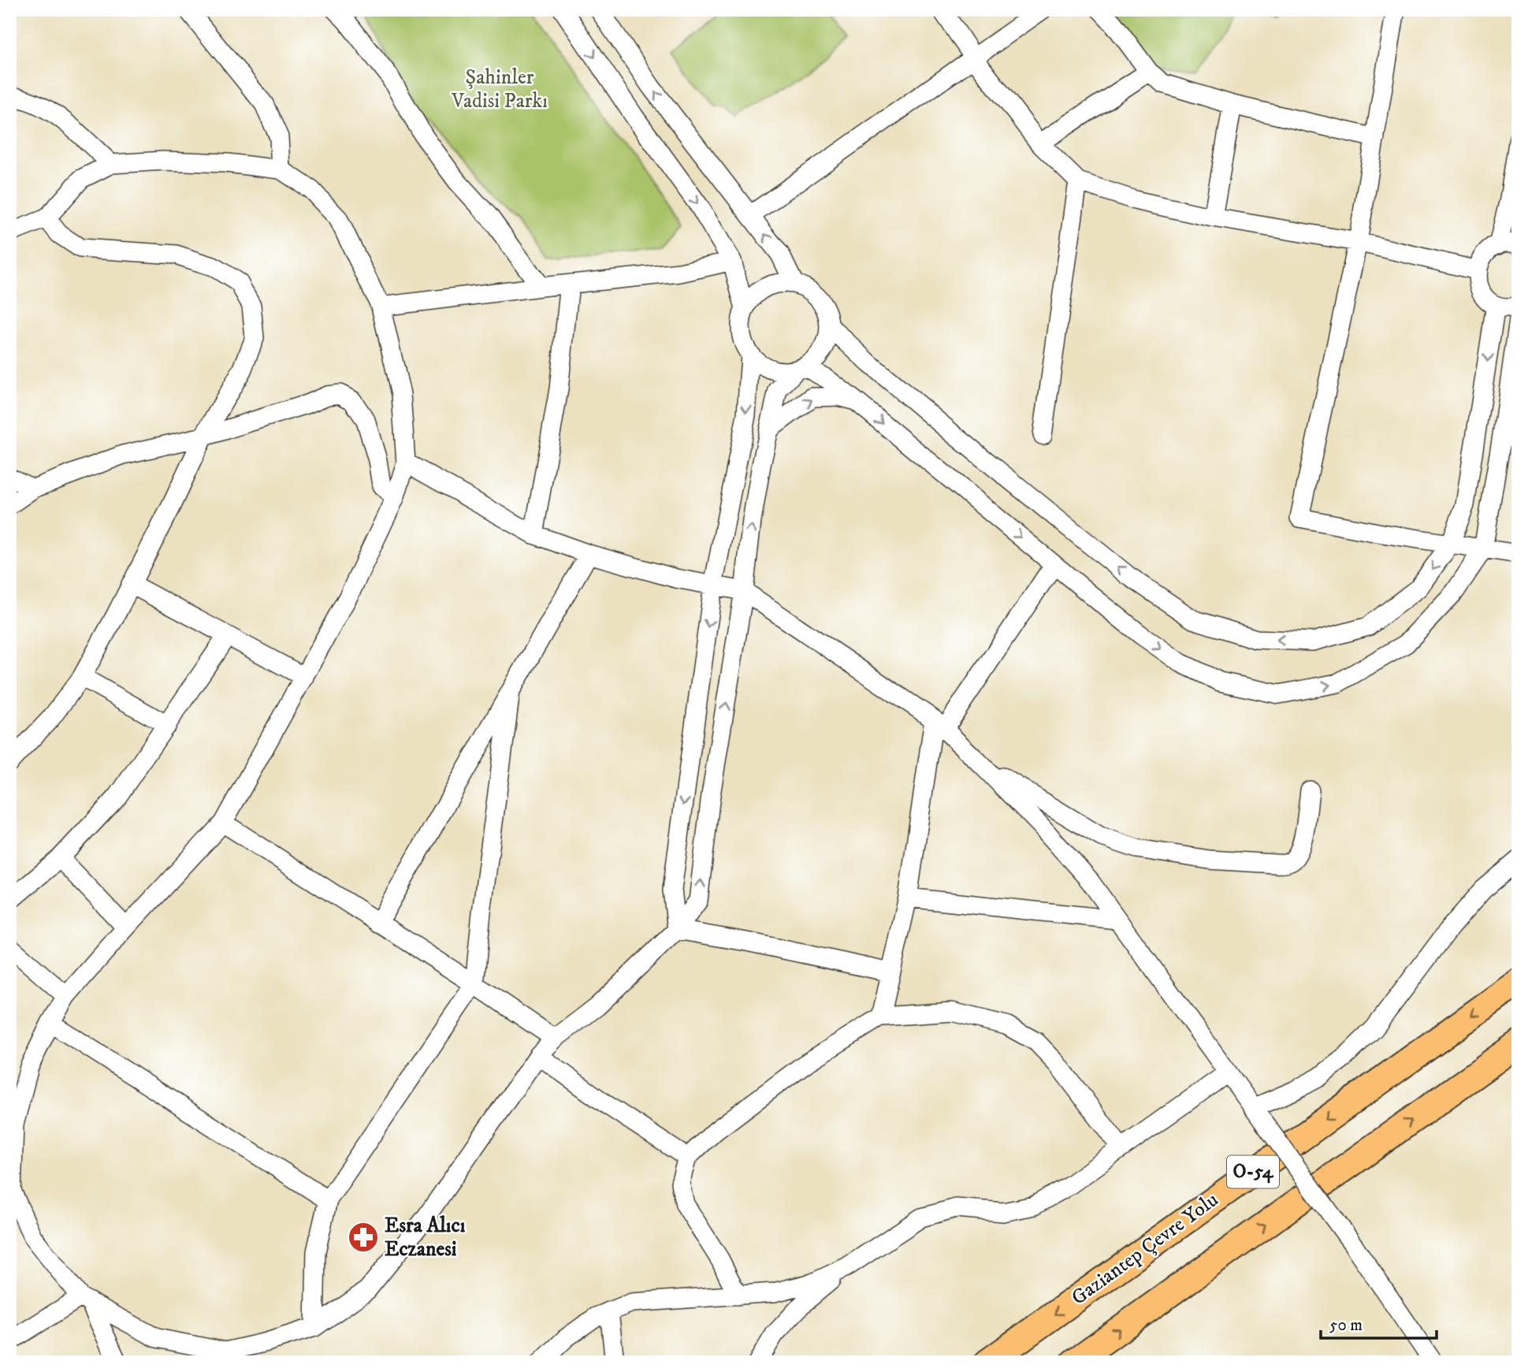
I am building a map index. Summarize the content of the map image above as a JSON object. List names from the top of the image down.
{
  "streets": {
    "highway": ["O-54", "Gaziantep Çevre Yolu"]
  },
  "parks": ["Şahinler Vadisi Parkı"],
  "places": {
    "pharmacy": ["Esra Alıcı Eczanesi"]
  },
  "scale_bar": "50 m"
}
